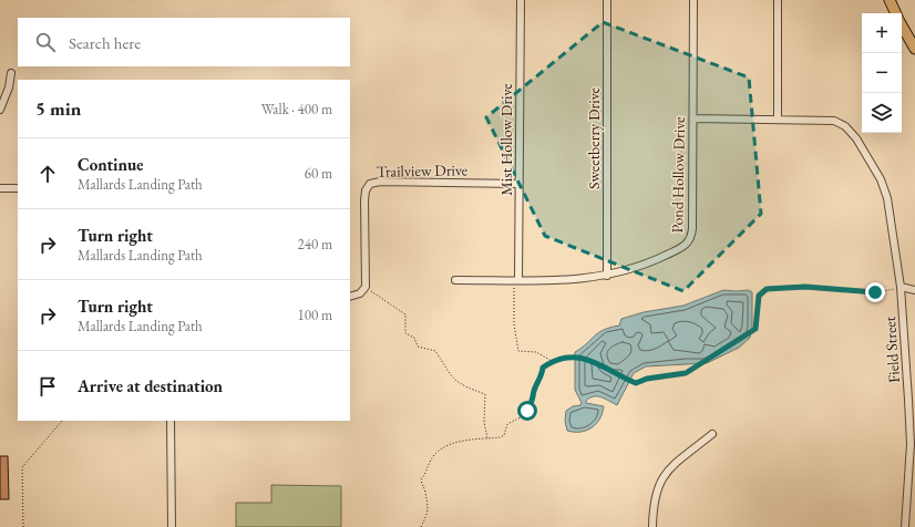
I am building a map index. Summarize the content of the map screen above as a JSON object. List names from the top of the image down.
{
  "streets": {
    "street": [
      "Sweetberry Drive",
      "Mist Hollow Drive",
      "Trailview Drive",
      "Pond Hollow Drive",
      "Field Street"
    ]
  },
  "crossings": [
    ["Sweetberry Drive", "Pond Hollow Drive"],
    ["Mist Hollow Drive", "Trailview Drive"],
    ["Mist Hollow Drive", "Pond Hollow Drive"],
    ["Pond Hollow Drive", "Field Street"]
  ],
  "page": {
    "map_buttons": ["+", "−"],
    "search": "Search here",
    "heading": ["5 min", "Walk · 400 m"],
    "list": [
      ["Continue", "Mallards Landing Path", "60 m"],
      ["Turn right", "Mallards Landing Path", "240 m"],
      ["Turn right", "Mallards Landing Path", "100 m"],
      "Arrive at destination"
    ]
  }
}
